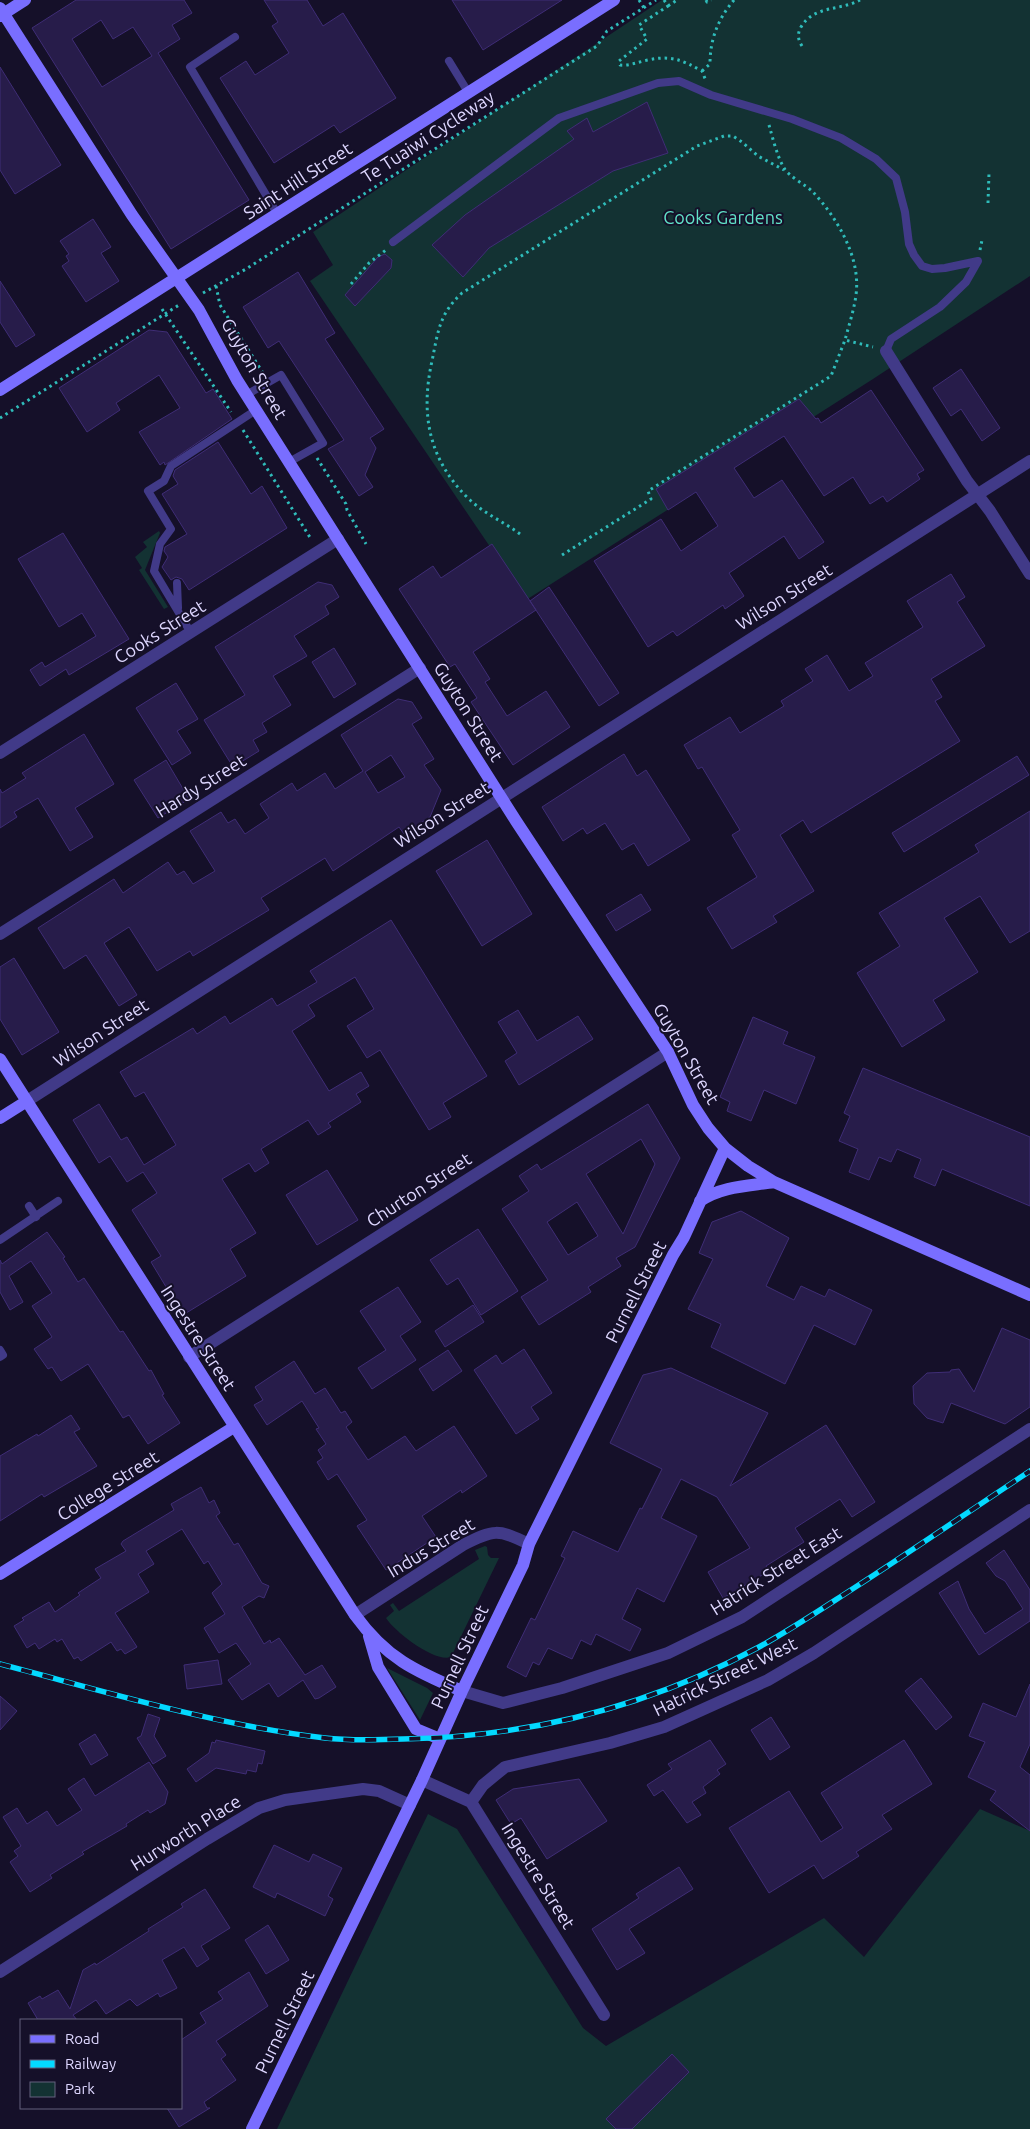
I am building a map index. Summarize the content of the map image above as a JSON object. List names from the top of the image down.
{
  "streets": {
    "main road": [
      "Saint Hill Street",
      "Guyton Street",
      "Wilson Street",
      "Purnell Street",
      "Ingestre Street",
      "College Street"
    ],
    "street": [
      "Cooks Street",
      "Hardy Street",
      "Churton Street",
      "Indus Street",
      "Hatrick Street East",
      "Hatrick Street West",
      "Hurworth Place"
    ],
    "path": ["Te Tuaiwi Cycleway"]
  },
  "crossings": [
    ["Saint Hill Street", "Guyton Street"],
    ["Guyton Street", "Wilson Street"],
    ["Guyton Street", "Cooks Street"],
    ["Guyton Street", "Hardy Street"],
    ["Guyton Street", "Churton Street"],
    ["Guyton Street", "Purnell Street"],
    ["Wilson Street", "Ingestre Street"],
    ["Churton Street", "Ingestre Street"],
    ["Purnell Street", "Ingestre Street"],
    ["Purnell Street", "Indus Street"],
    ["Purnell Street", "Hatrick Street East"],
    ["Purnell Street", "Hurworth Place"],
    ["Ingestre Street", "College Street"],
    ["Ingestre Street", "Indus Street"],
    ["Ingestre Street", "Hatrick Street East"],
    ["Ingestre Street", "Hatrick Street West"]
  ],
  "parks": ["Cooks Gardens"],
  "legend": ["Road", "Railway", "Park"]
}
